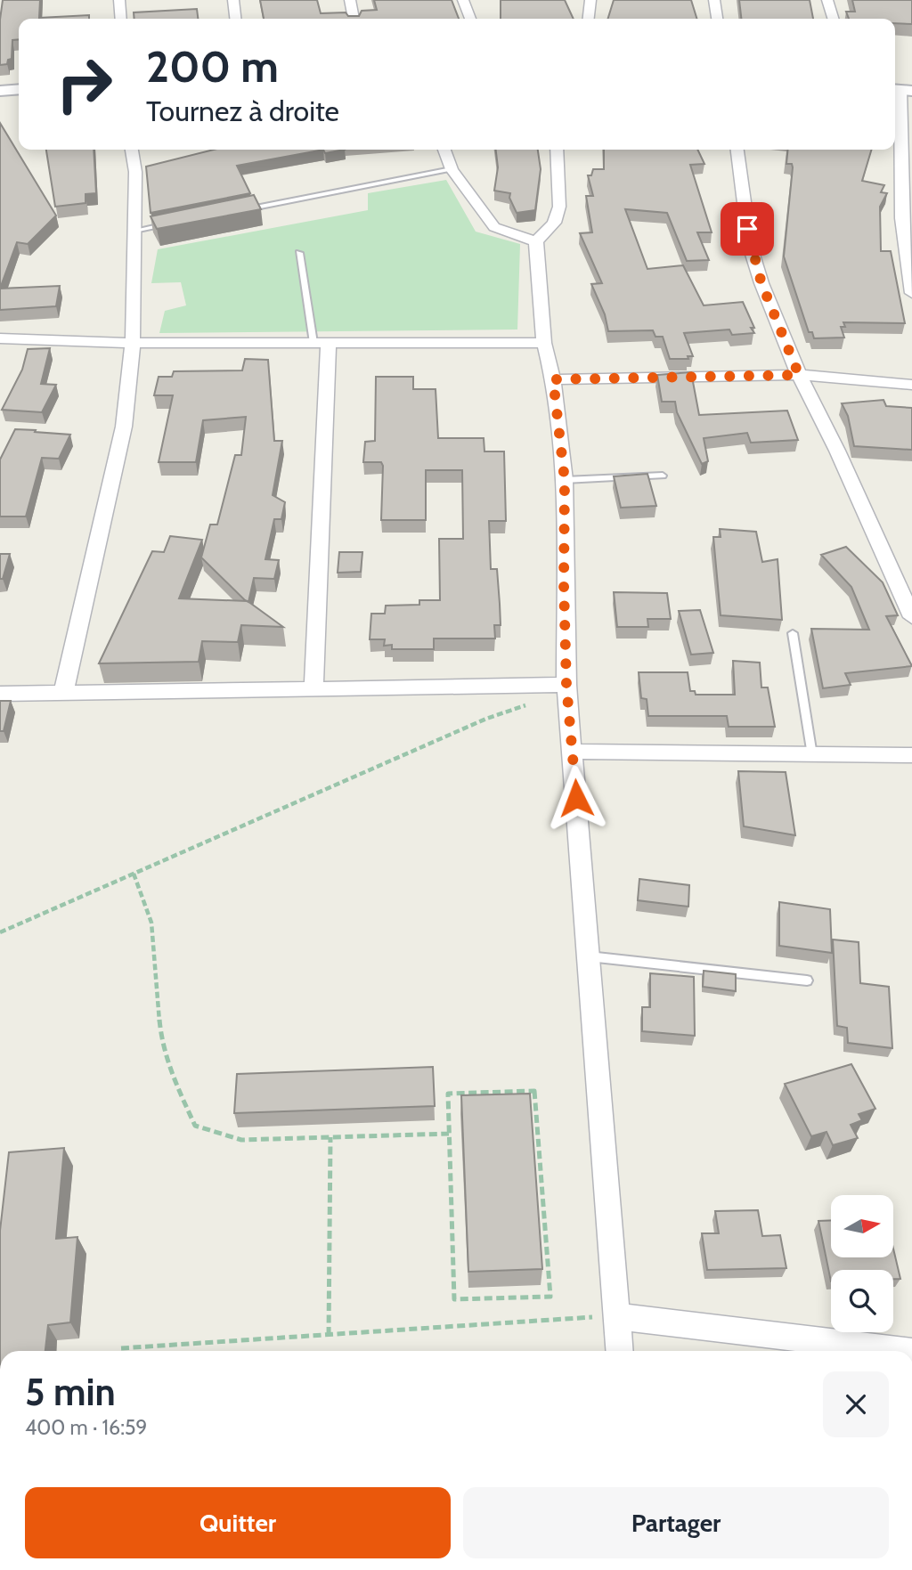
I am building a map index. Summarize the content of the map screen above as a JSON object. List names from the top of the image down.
{
  "north": "right",
  "page": {
    "turn": ["200 m", "Tournez à droite"],
    "heading": ["5 min", "400 m · 16:59"],
    "buttons": ["Quitter", "Partager"]
  }
}
